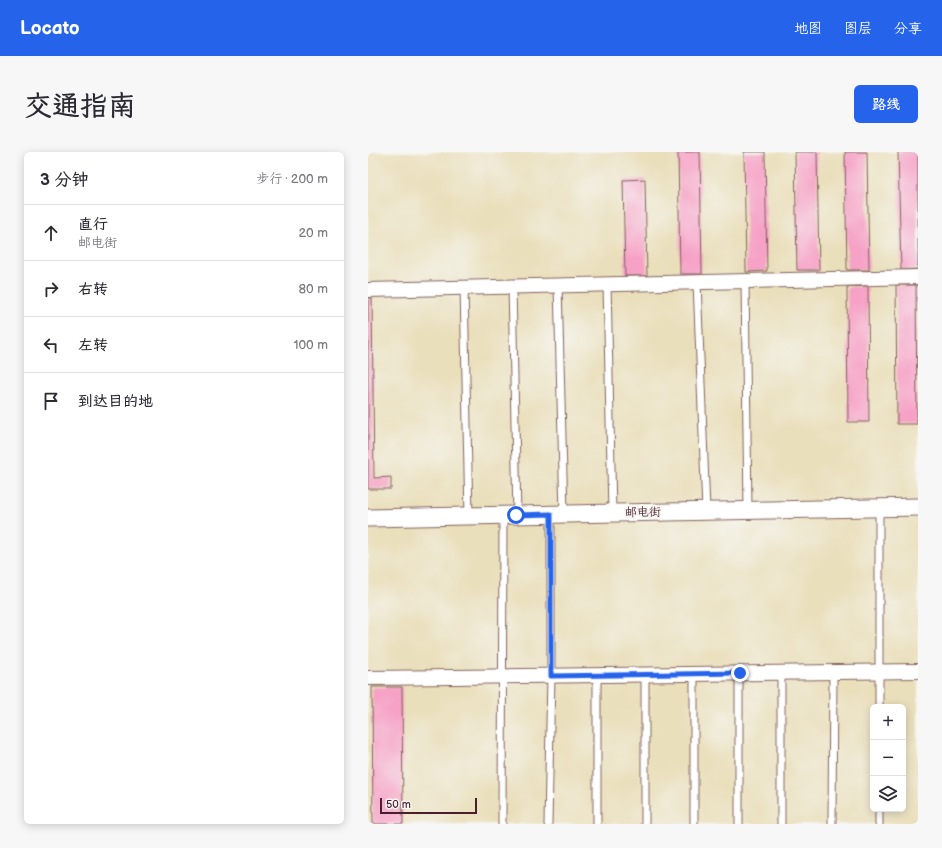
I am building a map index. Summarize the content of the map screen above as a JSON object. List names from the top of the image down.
{
  "streets": {
    "street": ["邮电街"]
  },
  "scale_bar": "50 m",
  "page": {
    "header": "Locato",
    "nav": ["地图", "图层", "分享"],
    "buttons": "路线",
    "title": "交通指南",
    "heading": ["3 分钟", "步行 · 200 m"],
    "list": [
      ["直行", "邮电街", "20 m"],
      ["右转", "80 m"],
      ["左转", "100 m"],
      "到达目的地"
    ],
    "map_buttons": ["+", "−"],
    "scale": "50 m"
  }
}
